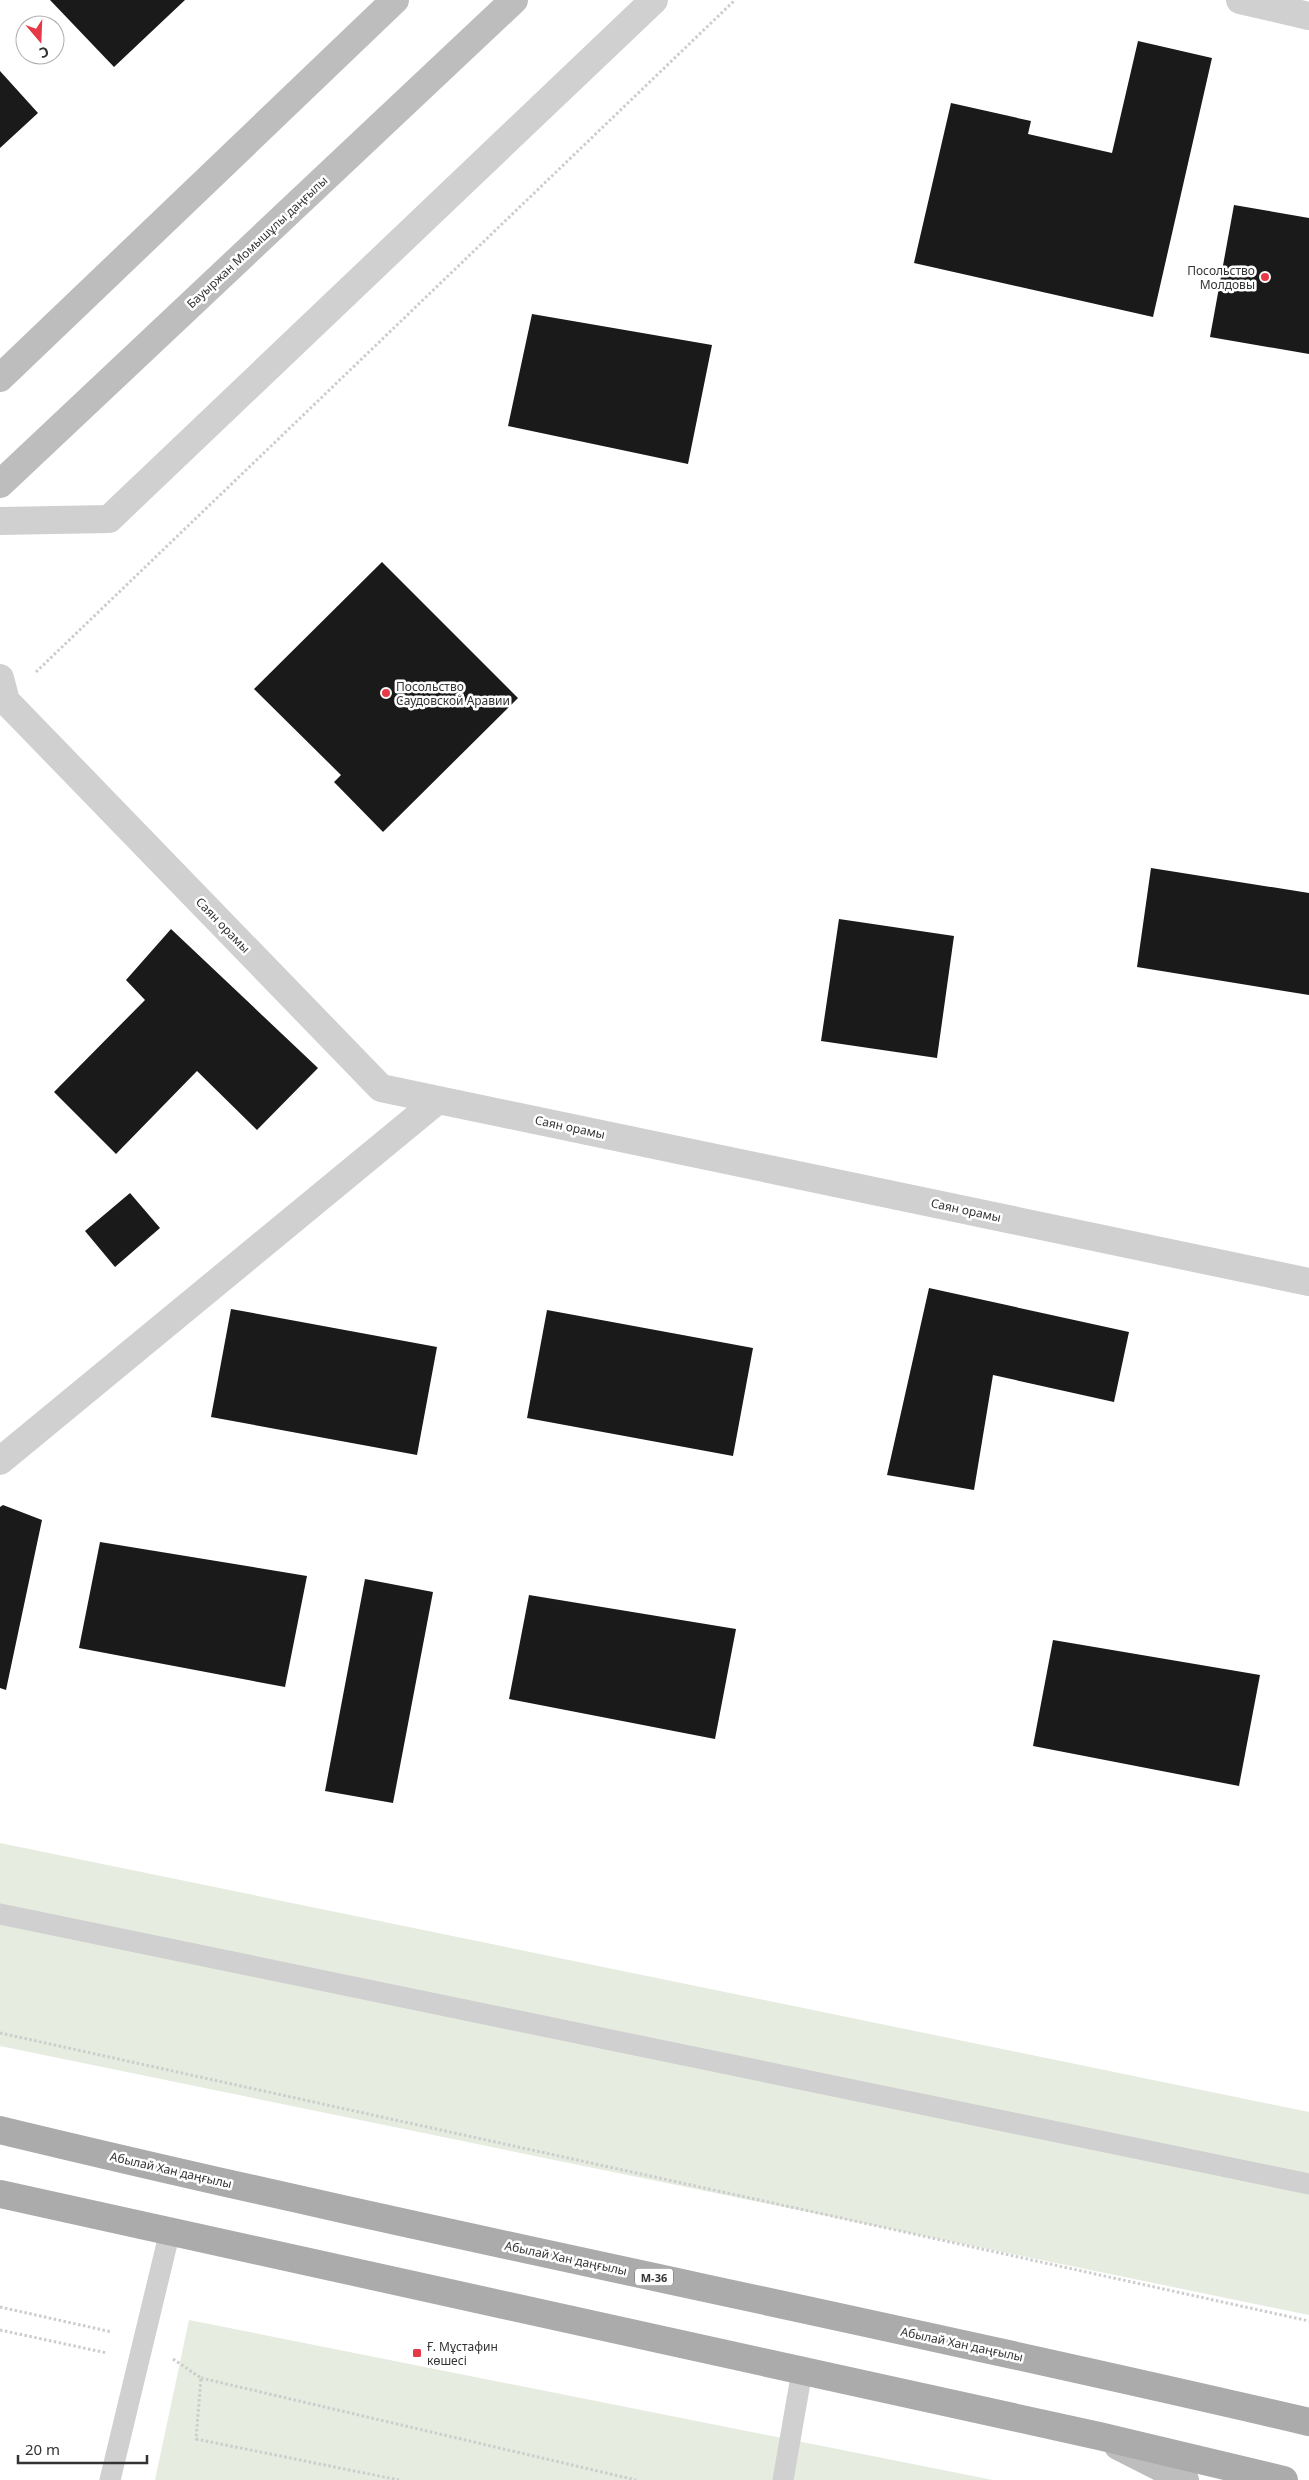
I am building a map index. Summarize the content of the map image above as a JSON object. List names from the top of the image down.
{
  "streets": {
    "main road": ["Бауыржан Момышұлы даңғылы", "Абылай Хан даңғылы", "M-36"],
    "street": ["Саян орамы"]
  },
  "places": {
    "other": ["Посольство Молдовы", "Посольство Саудовской Аравии"],
    "transit": ["Ғ. Мұстафин көшесі"]
  },
  "scale_bar": "20 m",
  "north": "bottom"
}
